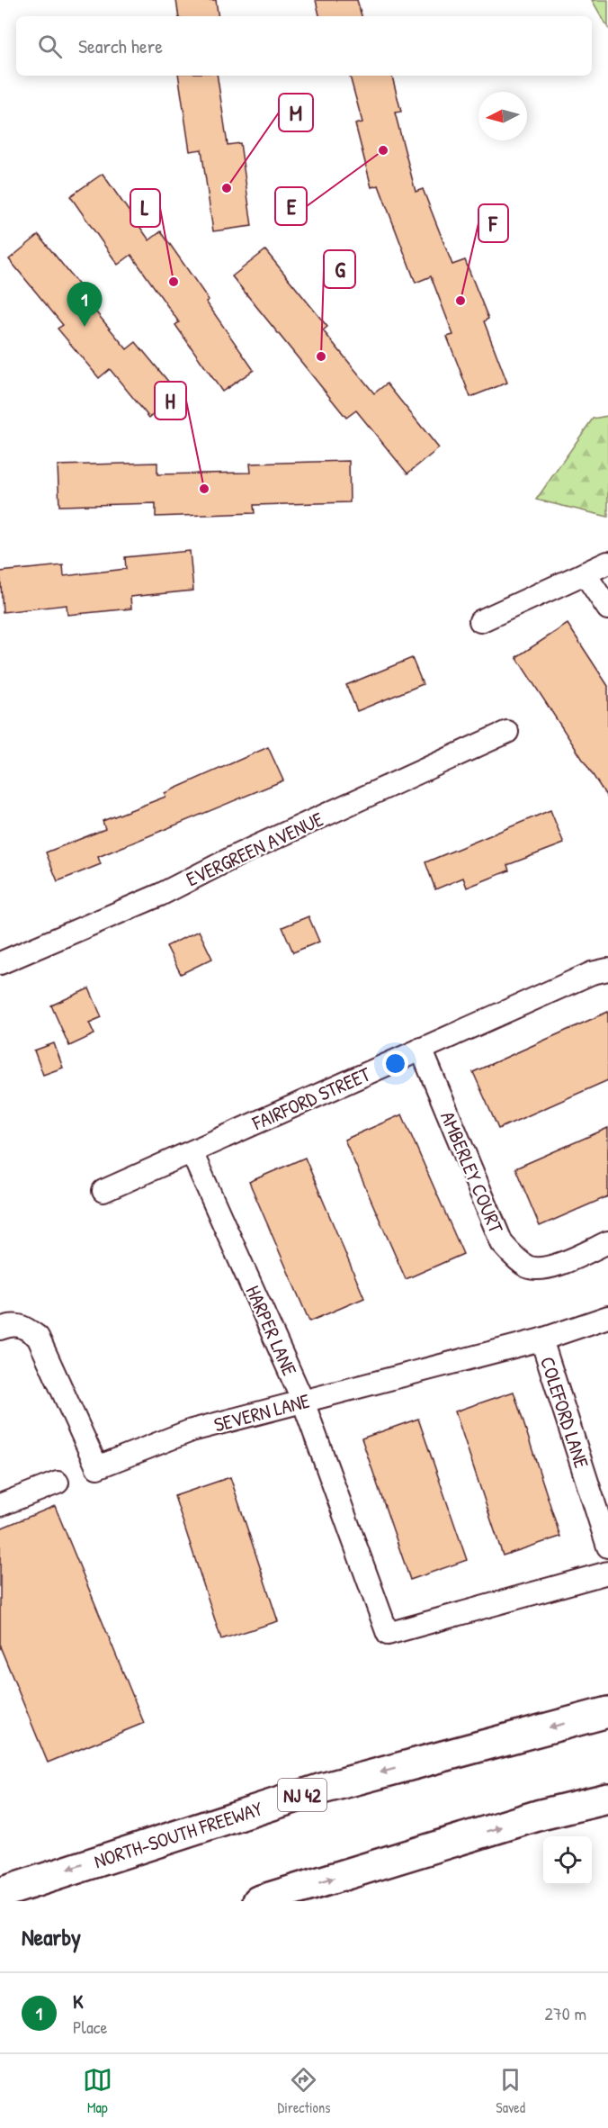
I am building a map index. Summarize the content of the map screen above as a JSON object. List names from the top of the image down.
{
  "streets": {
    "highway": ["NJ 42", "NORTH-SOUTH FREEWAY"],
    "street": [
      "EVERGREEN AVENUE",
      "FAIRFORD STREET",
      "AMBERLEY COURT",
      "HARPER LANE",
      "SEVERN LANE",
      "COLEFORD LANE"
    ]
  },
  "crossings": [
    ["FAIRFORD STREET", "AMBERLEY COURT"],
    ["FAIRFORD STREET", "HARPER LANE"],
    ["HARPER LANE", "SEVERN LANE"],
    ["SEVERN LANE", "COLEFORD LANE"]
  ],
  "places": [
    "E",
    "M",
    "L",
    "F",
    "G",
    "H"
  ],
  "north": "left",
  "page": {
    "search": "Search here",
    "pins": "1",
    "heading": "Nearby",
    "list": [
      {
        "mark": "1",
        "name": "K",
        "note": "Place",
        "value": "270 m"
      }
    ],
    "nav": ["Map", "Directions", "Saved"]
  }
}
